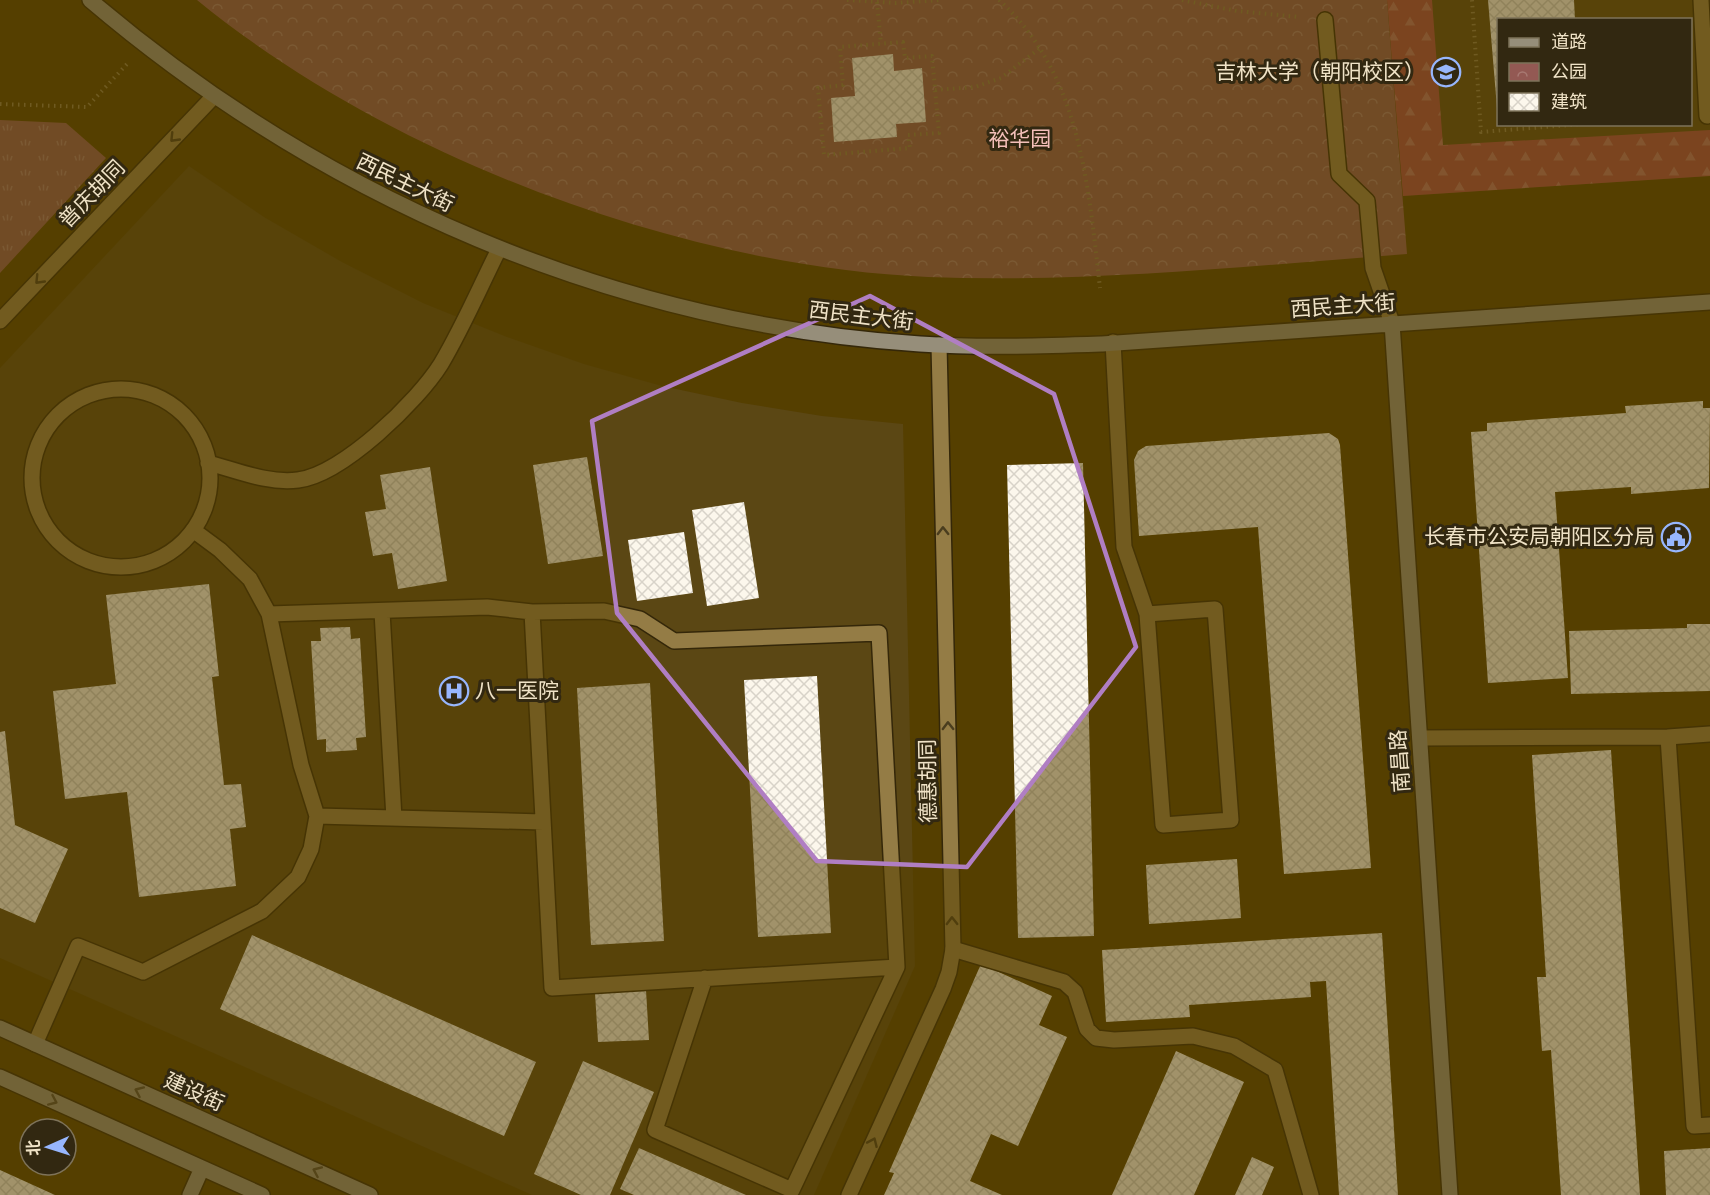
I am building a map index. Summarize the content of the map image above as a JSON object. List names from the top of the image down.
{
  "streets": {
    "main road": ["西民主大街", "南昌路", "建设街"],
    "street": ["普庆胡同", "德惠胡同"]
  },
  "crossings": [
    ["西民主大街", "普庆胡同"],
    ["西民主大街", "南昌路"],
    ["西民主大街", "德惠胡同"]
  ],
  "one_way": ["普庆胡同", "德惠胡同"],
  "parks": ["裕华园"],
  "places": {
    "school or university": ["吉林大学（朝阳校区）"],
    "public building": ["长春市公安局朝阳区分局"],
    "hospital": ["八一医院"]
  },
  "legend": ["道路", "公园", "建筑"],
  "north": "left"
}
